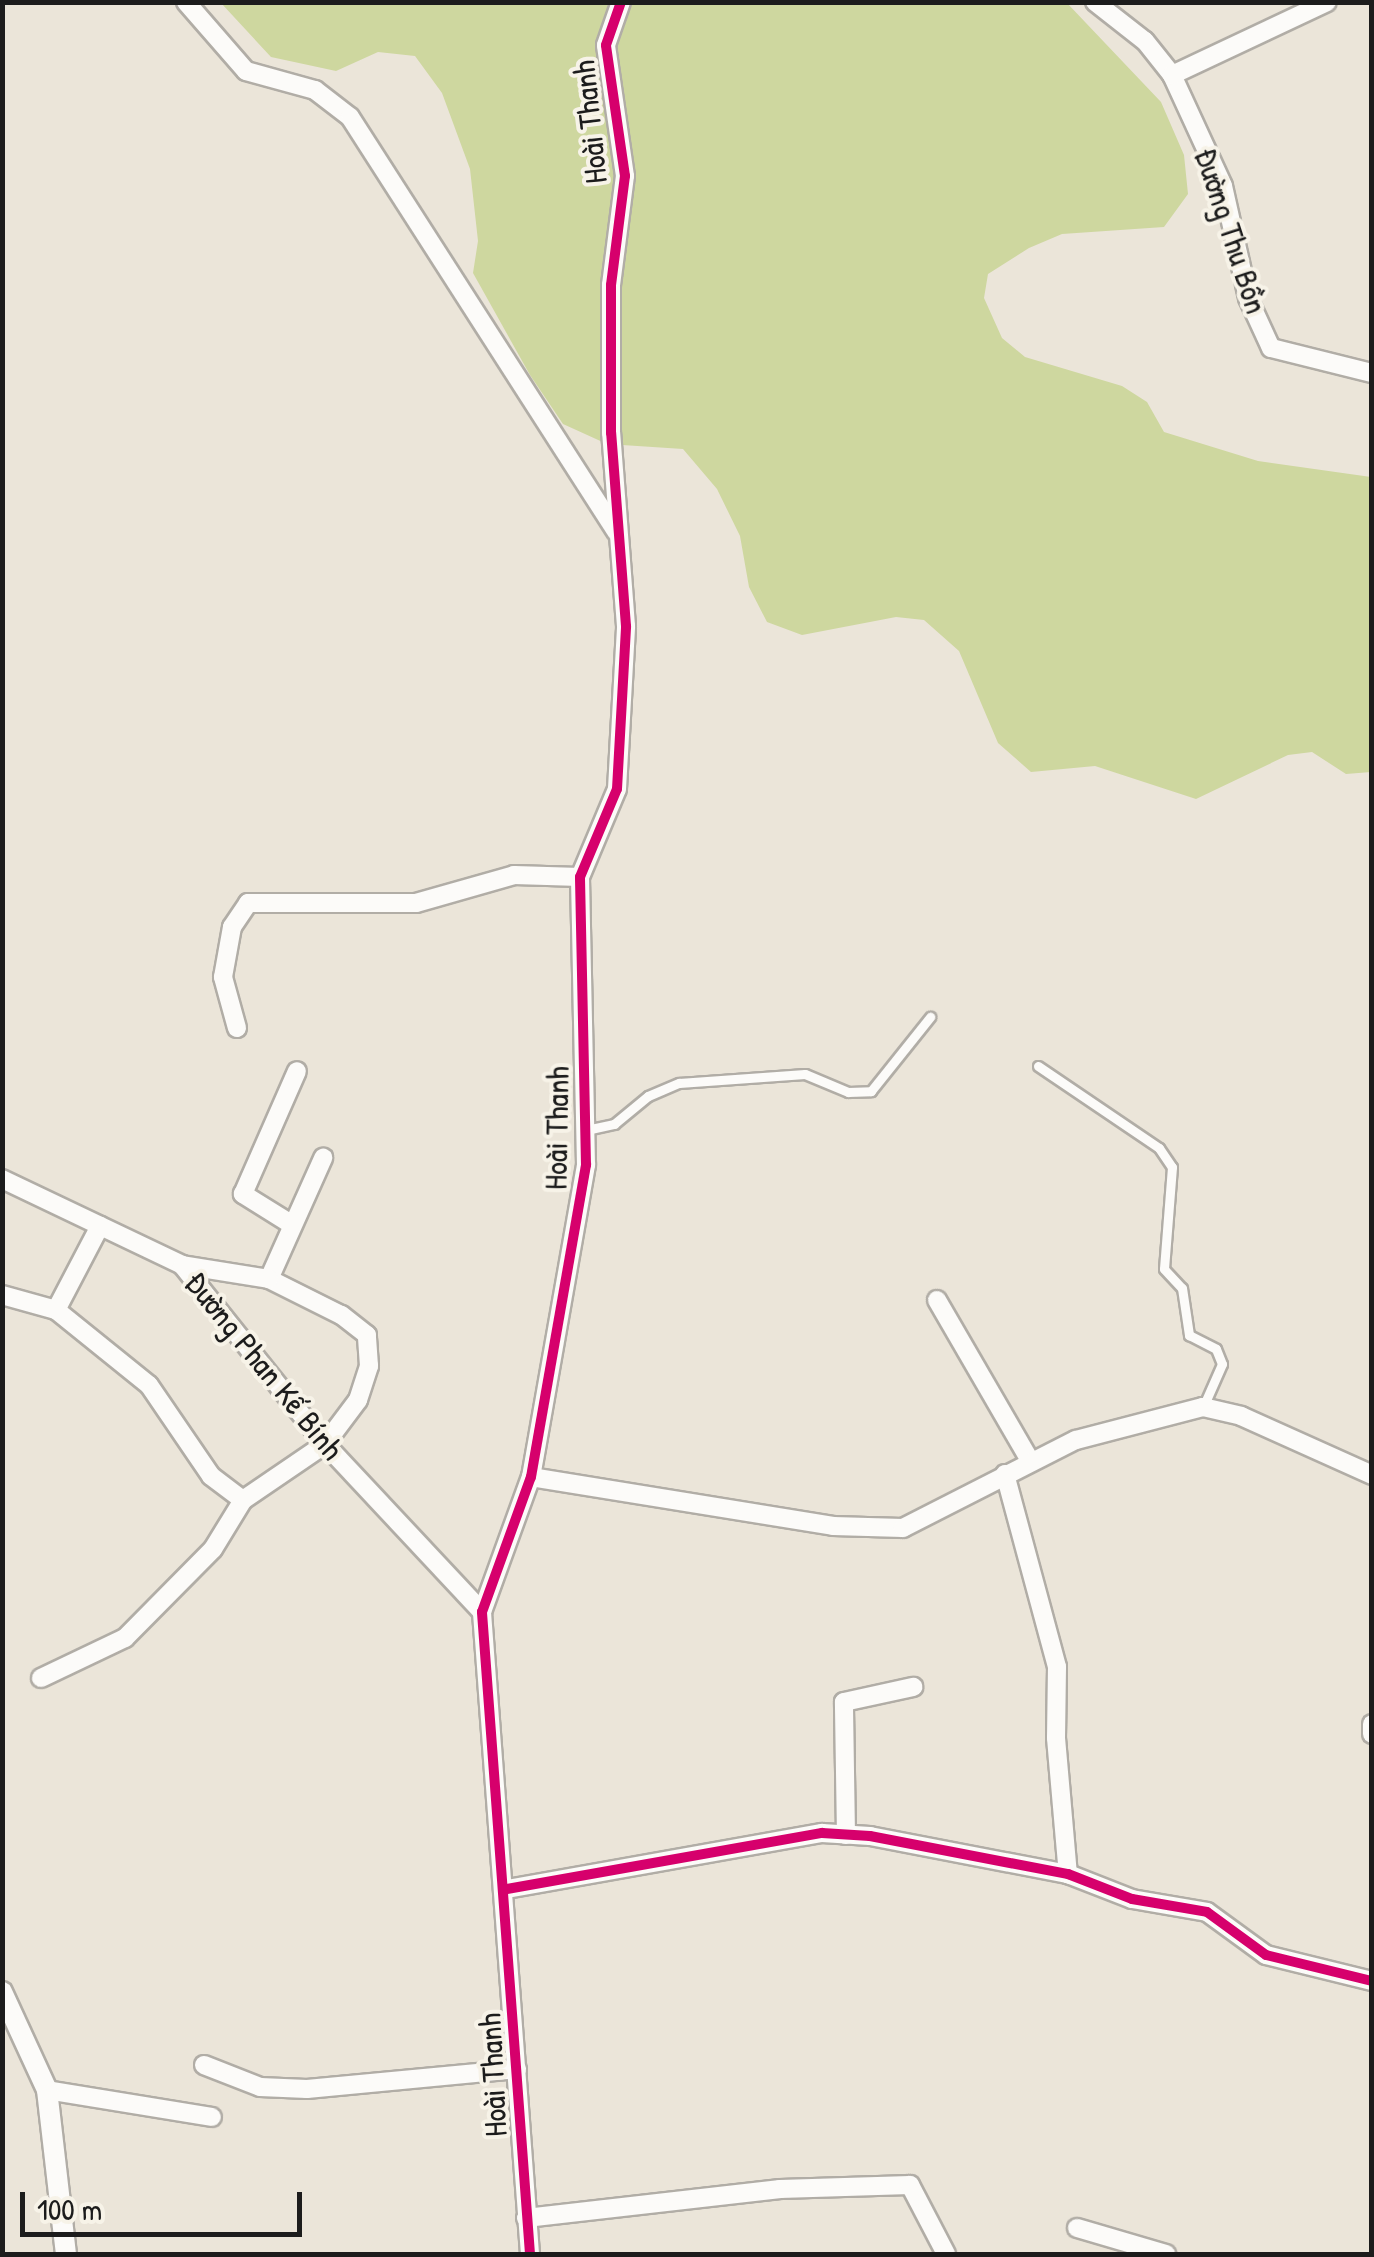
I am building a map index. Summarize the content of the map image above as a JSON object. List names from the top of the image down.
{
  "streets": {
    "street": ["Hoài Thanh", "Đường Thu Bồn", "Đường Phan Kế Bính"]
  },
  "crossings": [
    ["Hoài Thanh", "Đường Phan Kế Bính"]
  ],
  "scale_bar": "100 m"
}
